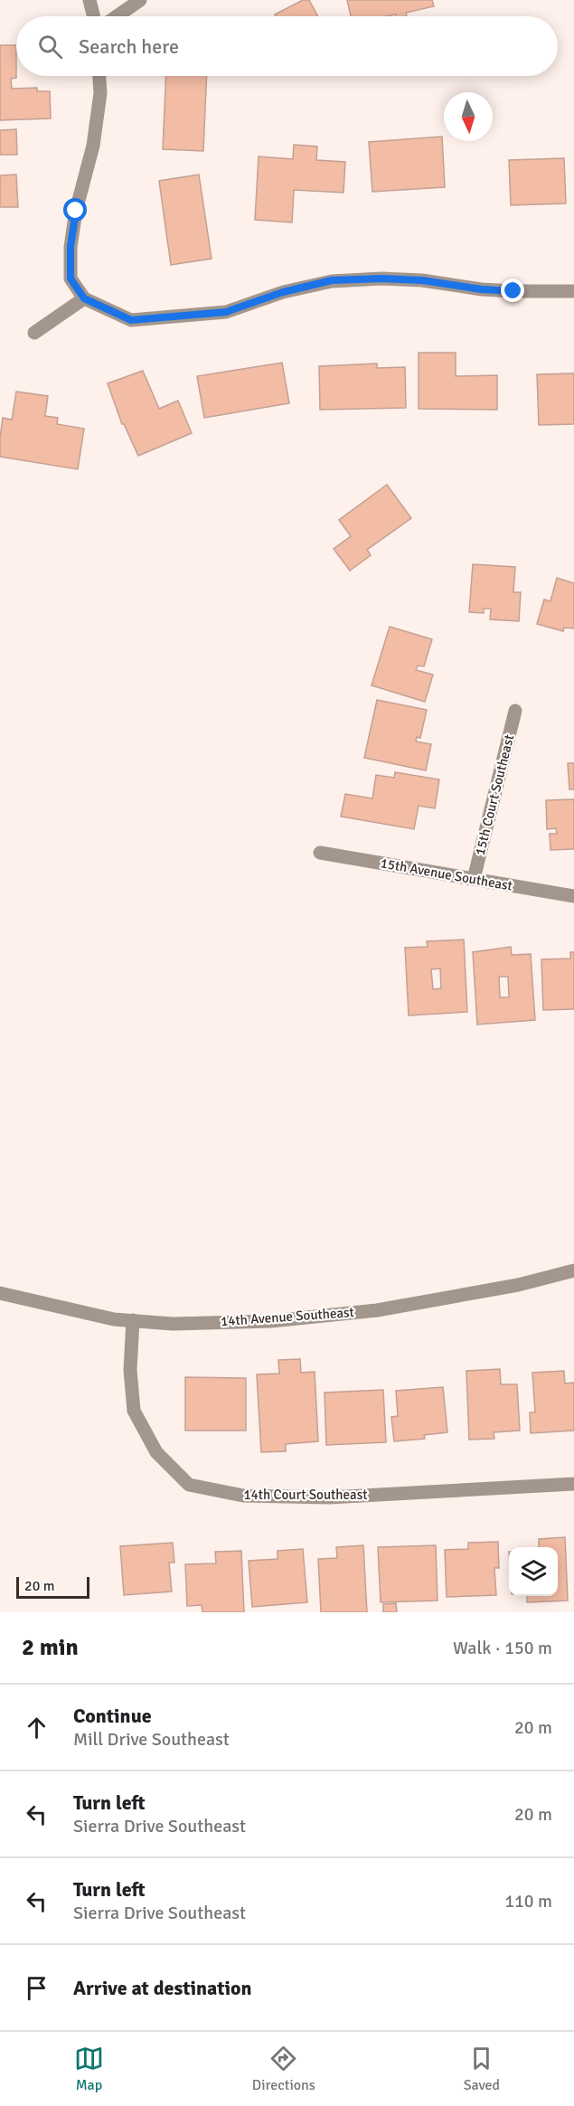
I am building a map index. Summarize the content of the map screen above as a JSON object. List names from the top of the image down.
{
  "streets": {
    "street": [
      "15th Court Southeast",
      "15th Avenue Southeast",
      "14th Avenue Southeast",
      "14th Court Southeast"
    ]
  },
  "crossings": [
    ["15th Court Southeast", "15th Avenue Southeast"],
    ["14th Avenue Southeast", "14th Court Southeast"]
  ],
  "scale_bar": "20 m",
  "north": "bottom",
  "page": {
    "search": "Search here",
    "scale": "20 m",
    "heading": ["2 min", "Walk · 150 m"],
    "list": [
      ["Continue", "Mill Drive Southeast", "20 m"],
      ["Turn left", "Sierra Drive Southeast", "20 m"],
      ["Turn left", "Sierra Drive Southeast", "110 m"],
      "Arrive at destination"
    ],
    "nav": ["Map", "Directions", "Saved"]
  }
}
